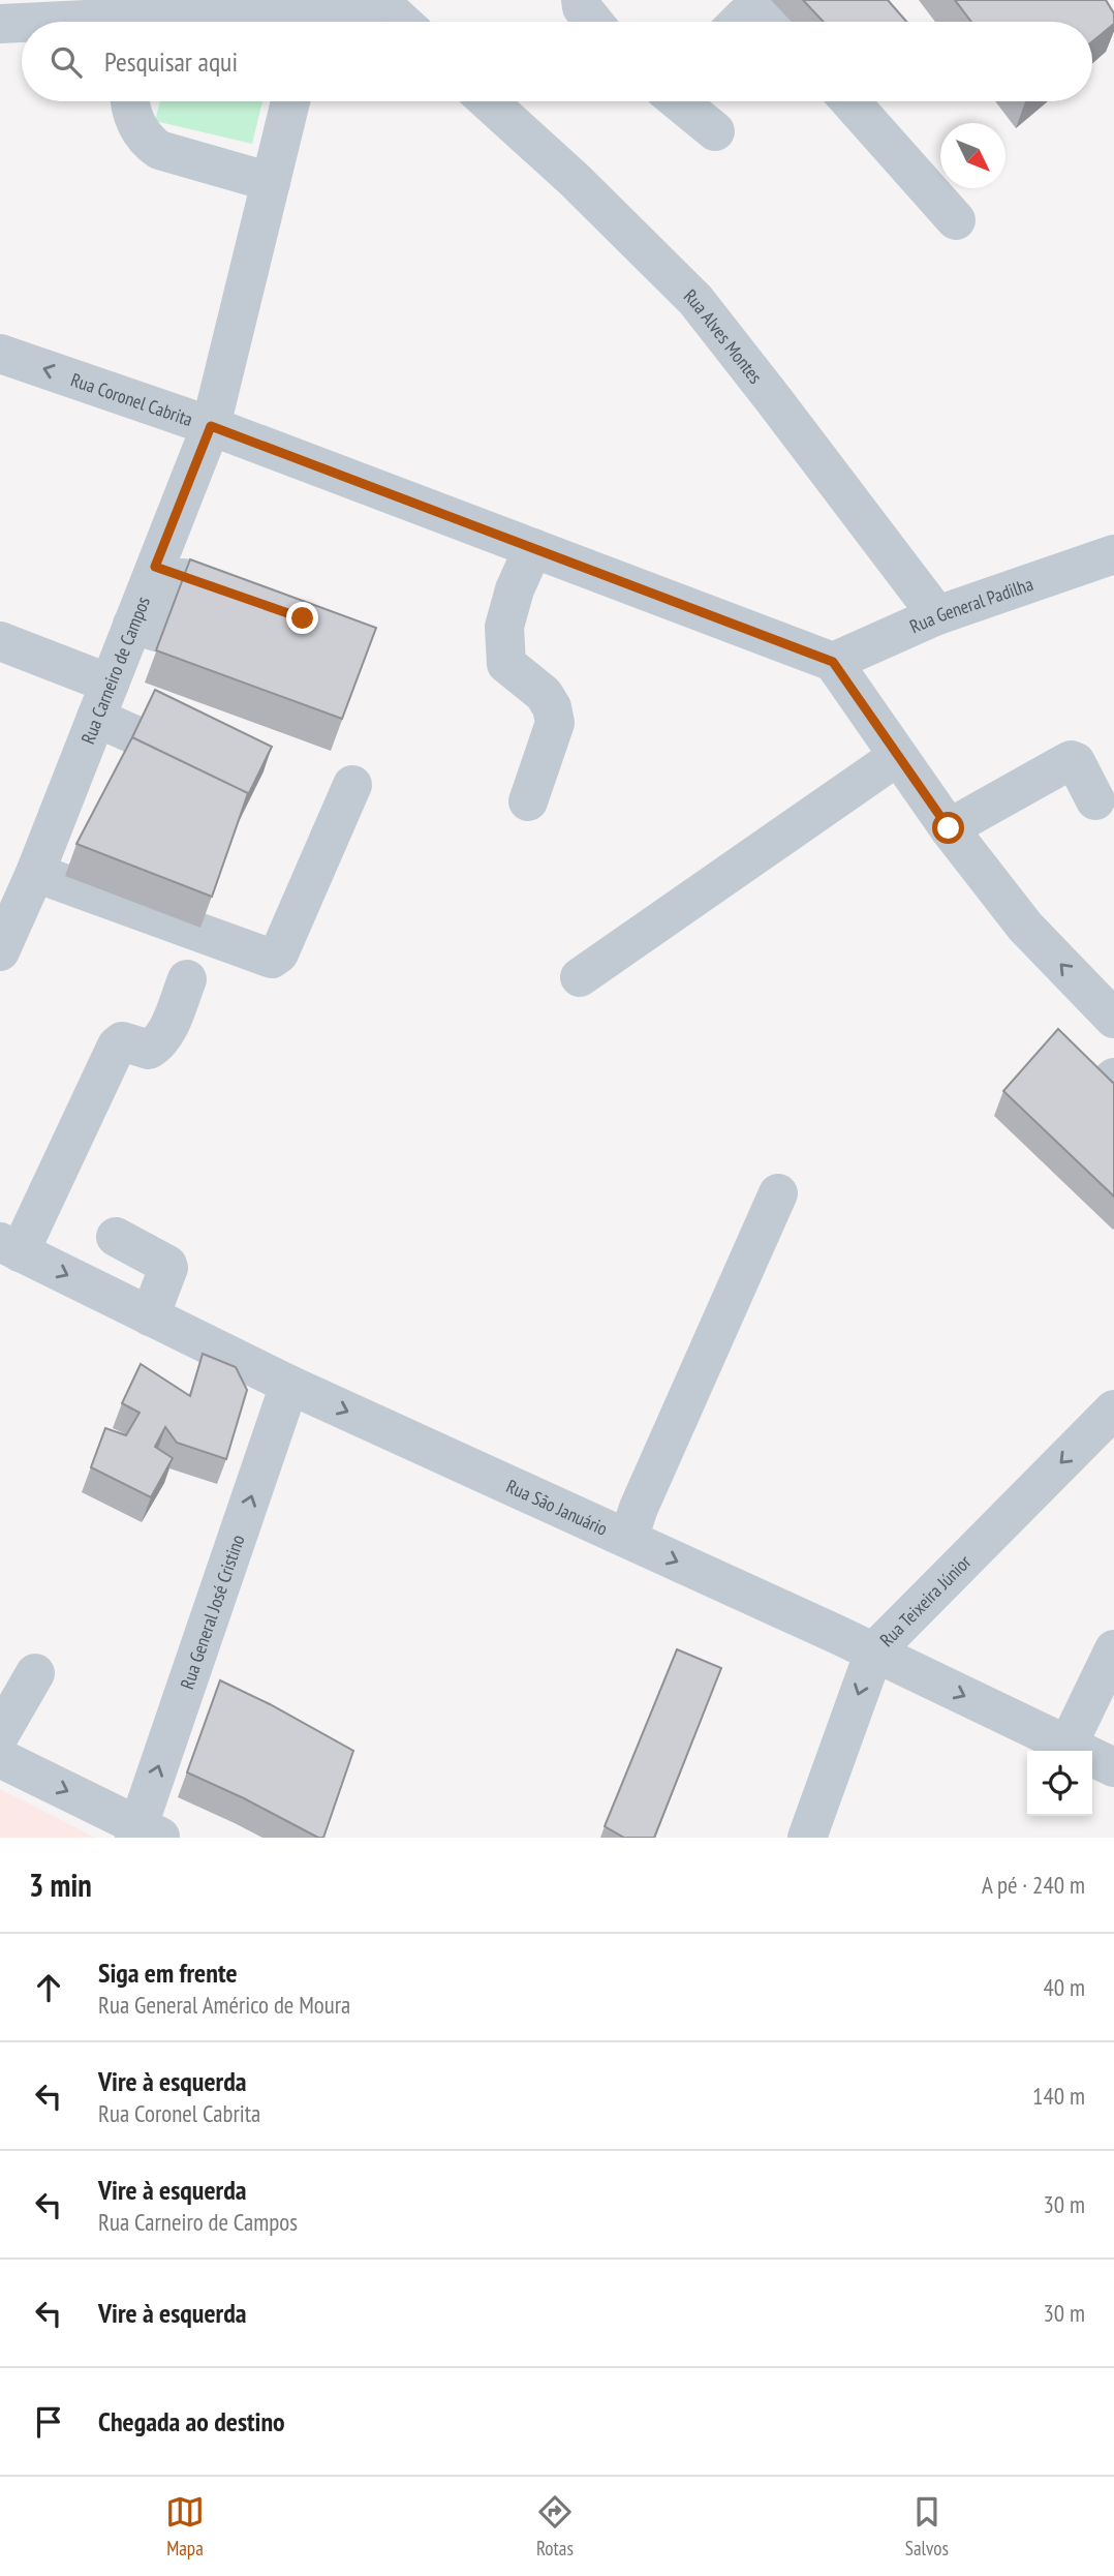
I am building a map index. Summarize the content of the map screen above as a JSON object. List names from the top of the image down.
{
  "streets": {
    "street": [
      "Rua Alves Montes",
      "Rua Coronel Cabrita",
      "Rua General Padilha",
      "Rua Carneiro de Campos",
      "Rua São Januário",
      "Rua Teixeira Júnior",
      "Rua General José Cristino"
    ]
  },
  "crossings": [
    ["Rua Alves Montes", "Rua General Padilha"],
    ["Rua Coronel Cabrita", "Rua General Padilha"],
    ["Rua Coronel Cabrita", "Rua Carneiro de Campos"],
    ["Rua São Januário", "Rua Teixeira Júnior"],
    ["Rua São Januário", "Rua General José Cristino"]
  ],
  "one_way": ["Rua São Januário", "Rua General José Cristino"],
  "north": "bottom right",
  "page": {
    "search": "Pesquisar aqui",
    "heading": ["3 min", "A pé · 240 m"],
    "list": [
      ["Siga em frente", "Rua General Américo de Moura", "40 m"],
      ["Vire à esquerda", "Rua Coronel Cabrita", "140 m"],
      ["Vire à esquerda", "Rua Carneiro de Campos", "30 m"],
      ["Vire à esquerda", "30 m"],
      "Chegada ao destino"
    ],
    "nav": ["Mapa", "Rotas", "Salvos"]
  }
}
